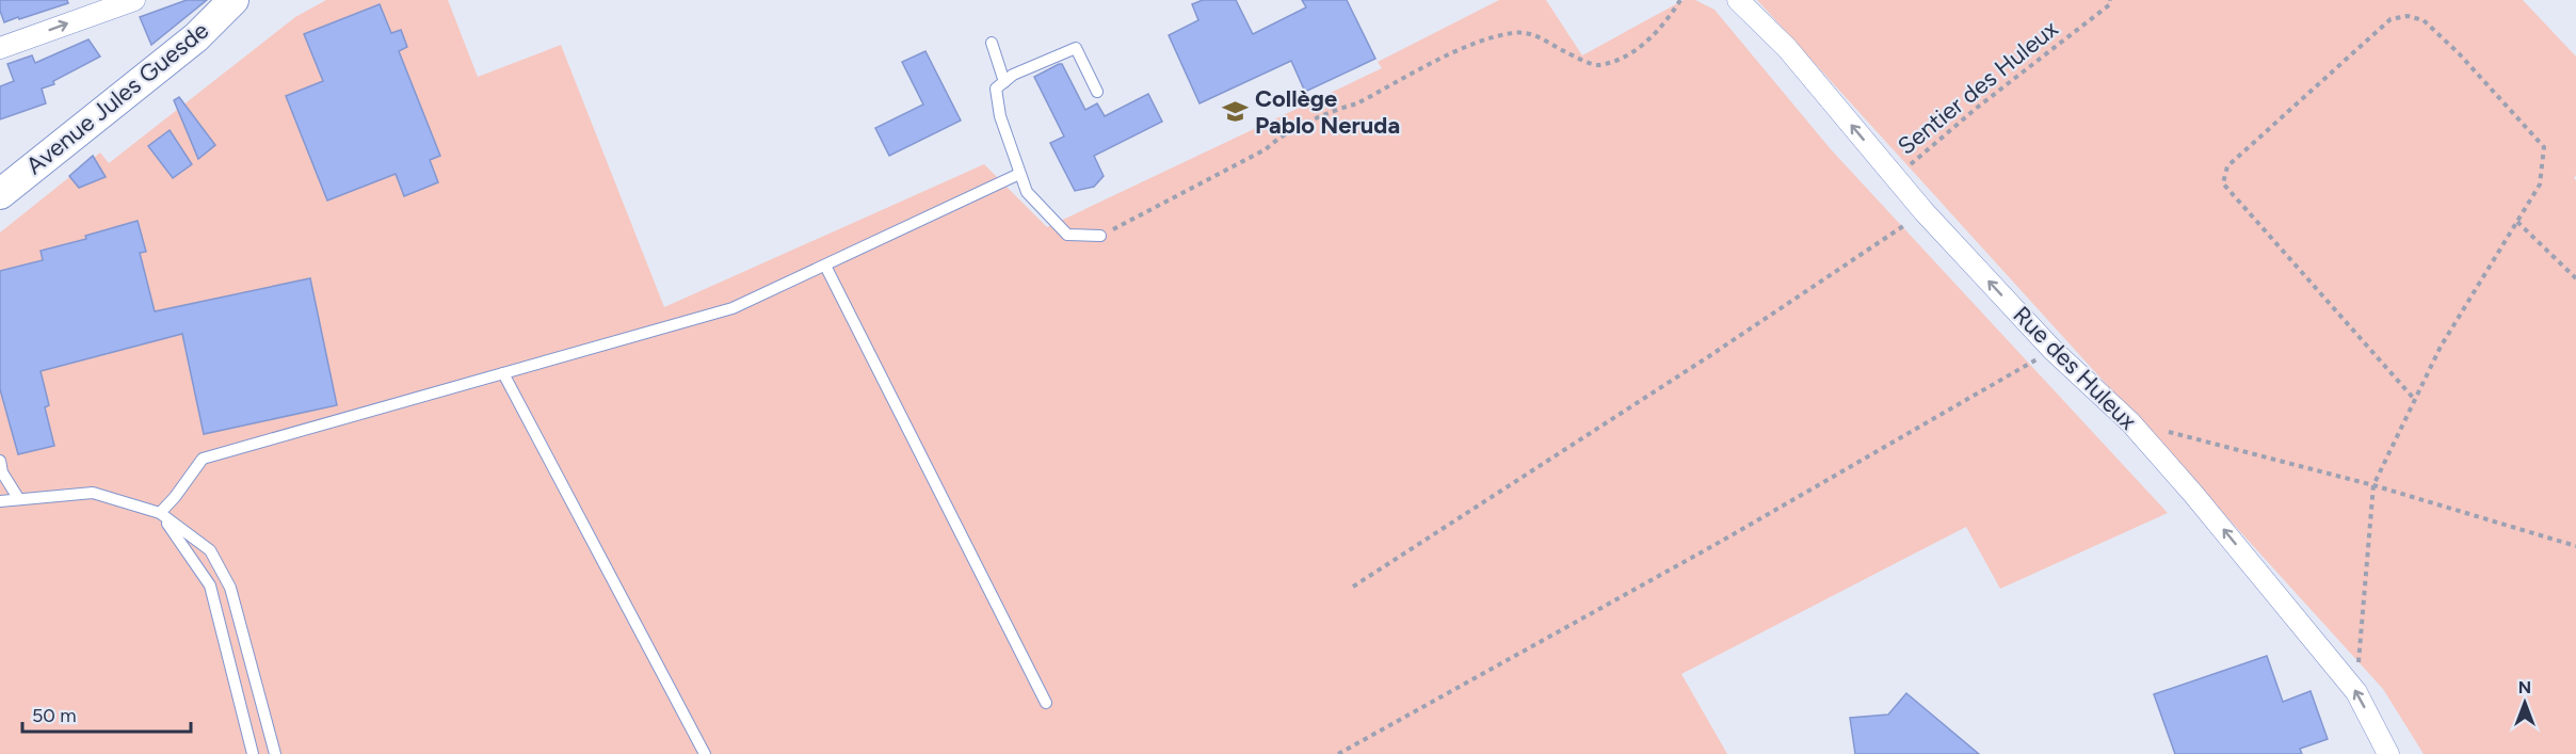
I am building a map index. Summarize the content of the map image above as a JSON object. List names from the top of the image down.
{
  "streets": {
    "street": ["Avenue Jules Guesde", "Rue des Huleux"],
    "path": ["Sentier des Huleux"]
  },
  "crossings": [
    ["Sentier des Huleux", "Rue des Huleux"]
  ],
  "one_way": ["Rue des Huleux"],
  "places": {
    "school or university": ["Collège Pablo Neruda"]
  },
  "scale_bar": "50 m",
  "north": "top"
}
